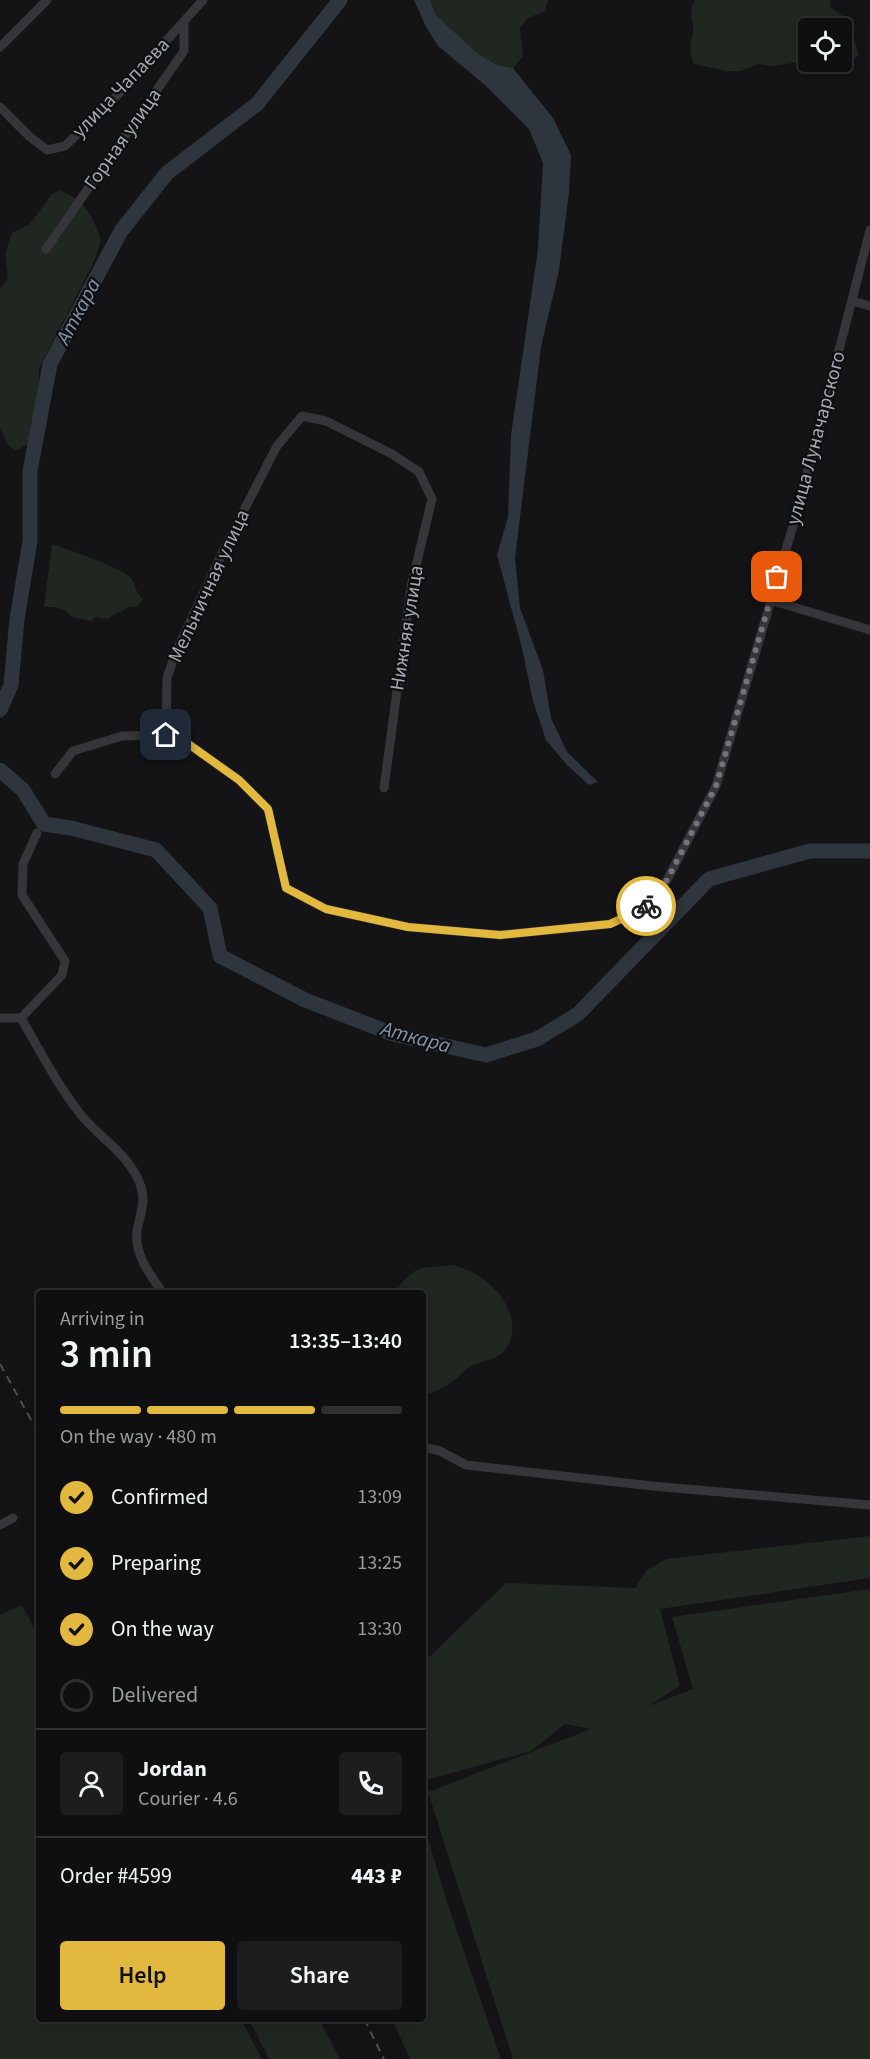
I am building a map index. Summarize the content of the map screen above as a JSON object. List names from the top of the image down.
{
  "streets": {
    "street": [
      "улица Чапаева",
      "Горная улица",
      "улица Луначарского",
      "Мельничная улица",
      "Нижняя улица"
    ]
  },
  "crossings": [
    ["улица Чапаева", "Горная улица"],
    ["улица Луначарского", "Мельничная улица"],
    ["Мельничная улица", "Нижняя улица"]
  ],
  "water": ["Аткара"],
  "page": {
    "heading": ["3 min", "Arriving in", "13:35–13:40"],
    "panel": [
      "Jordan",
      "Courier · 4.6",
      "Order #4599",
      "443 ₽"
    ],
    "bar": "On the way · 480 m",
    "list": [
      ["Confirmed", "13:09"],
      ["Preparing", "13:25"],
      ["On the way", "13:30"],
      "Delivered"
    ],
    "buttons": ["Help", "Share"]
  }
}
